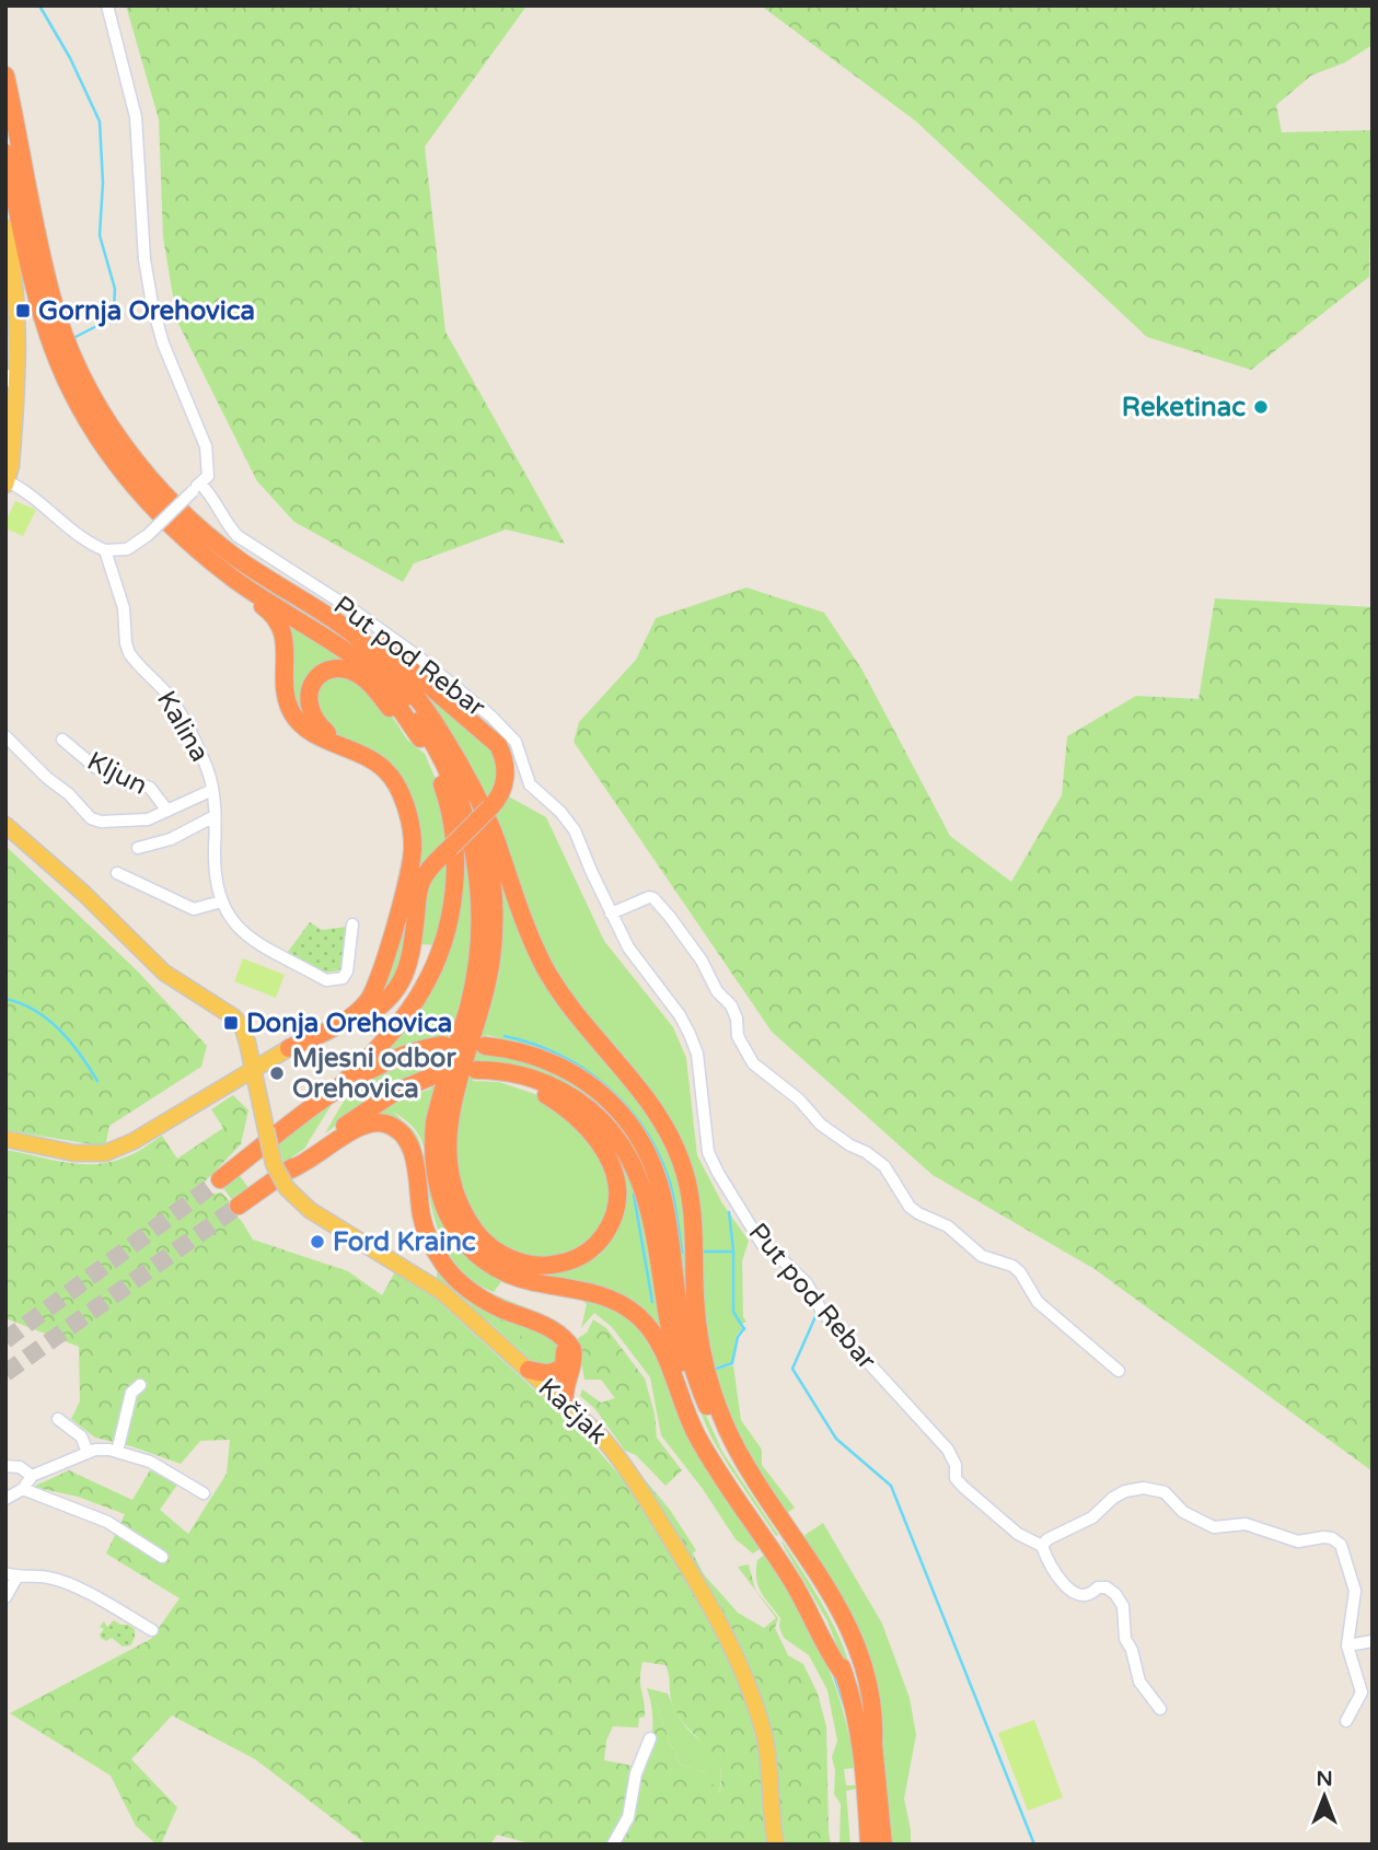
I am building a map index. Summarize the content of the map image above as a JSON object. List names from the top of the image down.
{
  "streets": {
    "main road": ["Kačjak"],
    "street": ["Put pod Rebar", "Kalina", "Kljun"]
  },
  "places": {
    "transit": ["Gornja Orehovica", "Donja Orehovica"],
    "other": ["Reketinac", "Mjesni odbor Orehovica", "Ford Krainc"]
  },
  "north": "top"
}
